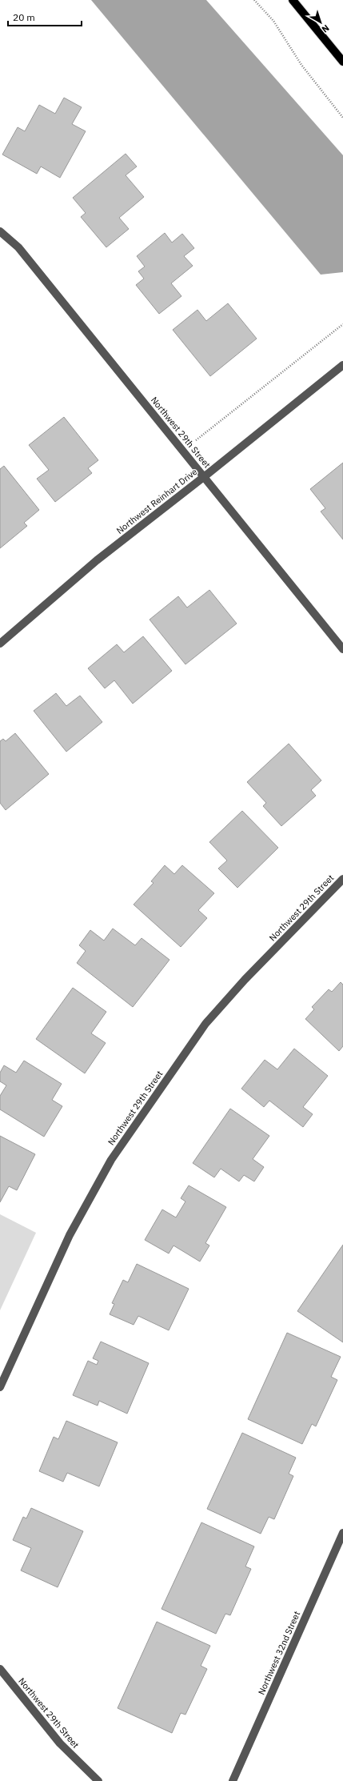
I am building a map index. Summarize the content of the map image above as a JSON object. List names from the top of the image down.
{
  "streets": {
    "street": ["Northwest 29th Street", "Northwest Reinhart Drive", "Northwest 32nd Street"]
  },
  "crossings": [
    ["Northwest 29th Street", "Northwest Reinhart Drive"]
  ],
  "scale_bar": "20 m",
  "north": "bottom right"
}
